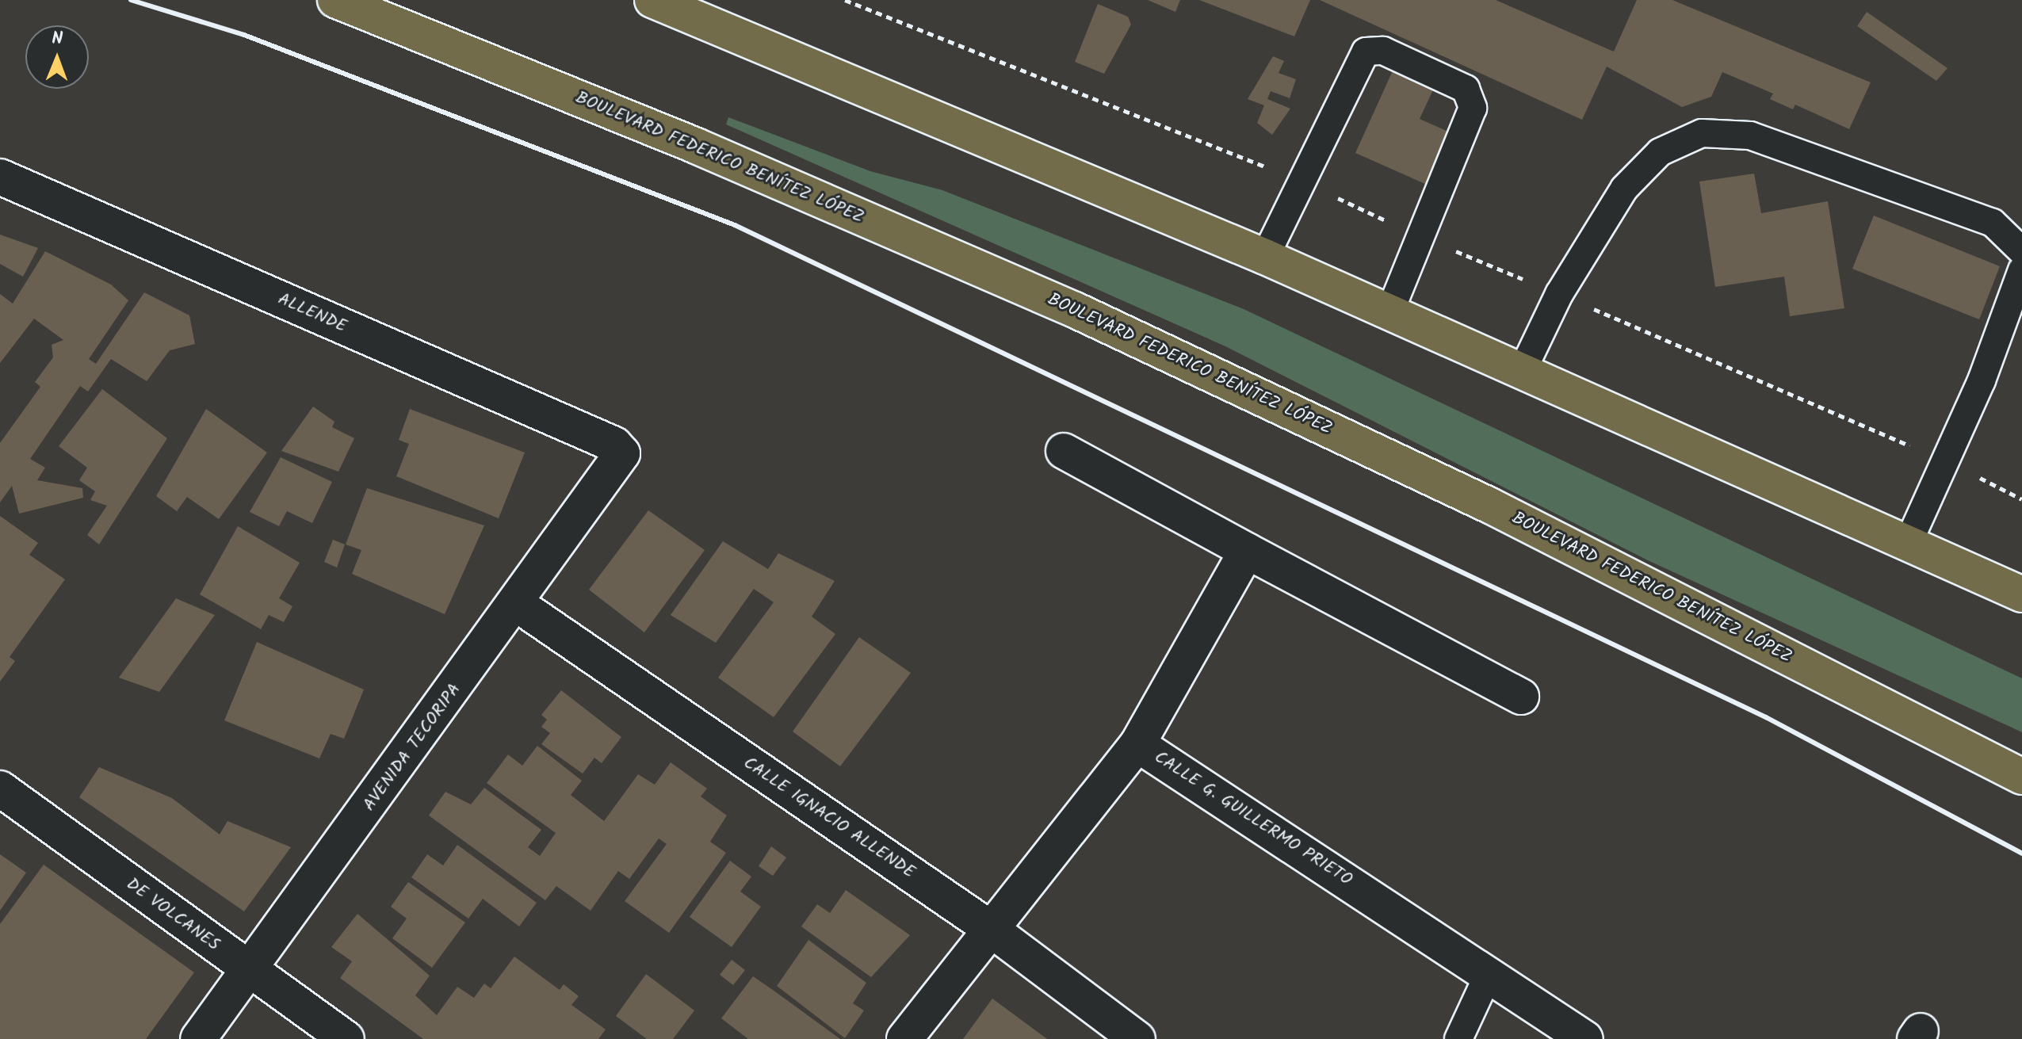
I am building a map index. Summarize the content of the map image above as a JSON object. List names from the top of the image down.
{
  "streets": {
    "main road": ["BOULEVARD FEDERICO BENÍTEZ LÓPEZ"],
    "street": [
      "ALLENDE",
      "AVENIDA TECORIPA",
      "CALLE IGNACIO ALLENDE",
      "CALLE G. GUILLERMO PRIETO",
      "DE VOLCANES"
    ]
  },
  "crossings": [
    ["ALLENDE", "AVENIDA TECORIPA"],
    ["AVENIDA TECORIPA", "CALLE IGNACIO ALLENDE"],
    ["AVENIDA TECORIPA", "DE VOLCANES"],
    ["CALLE IGNACIO ALLENDE", "CALLE G. GUILLERMO PRIETO"]
  ],
  "north": "top"
}
